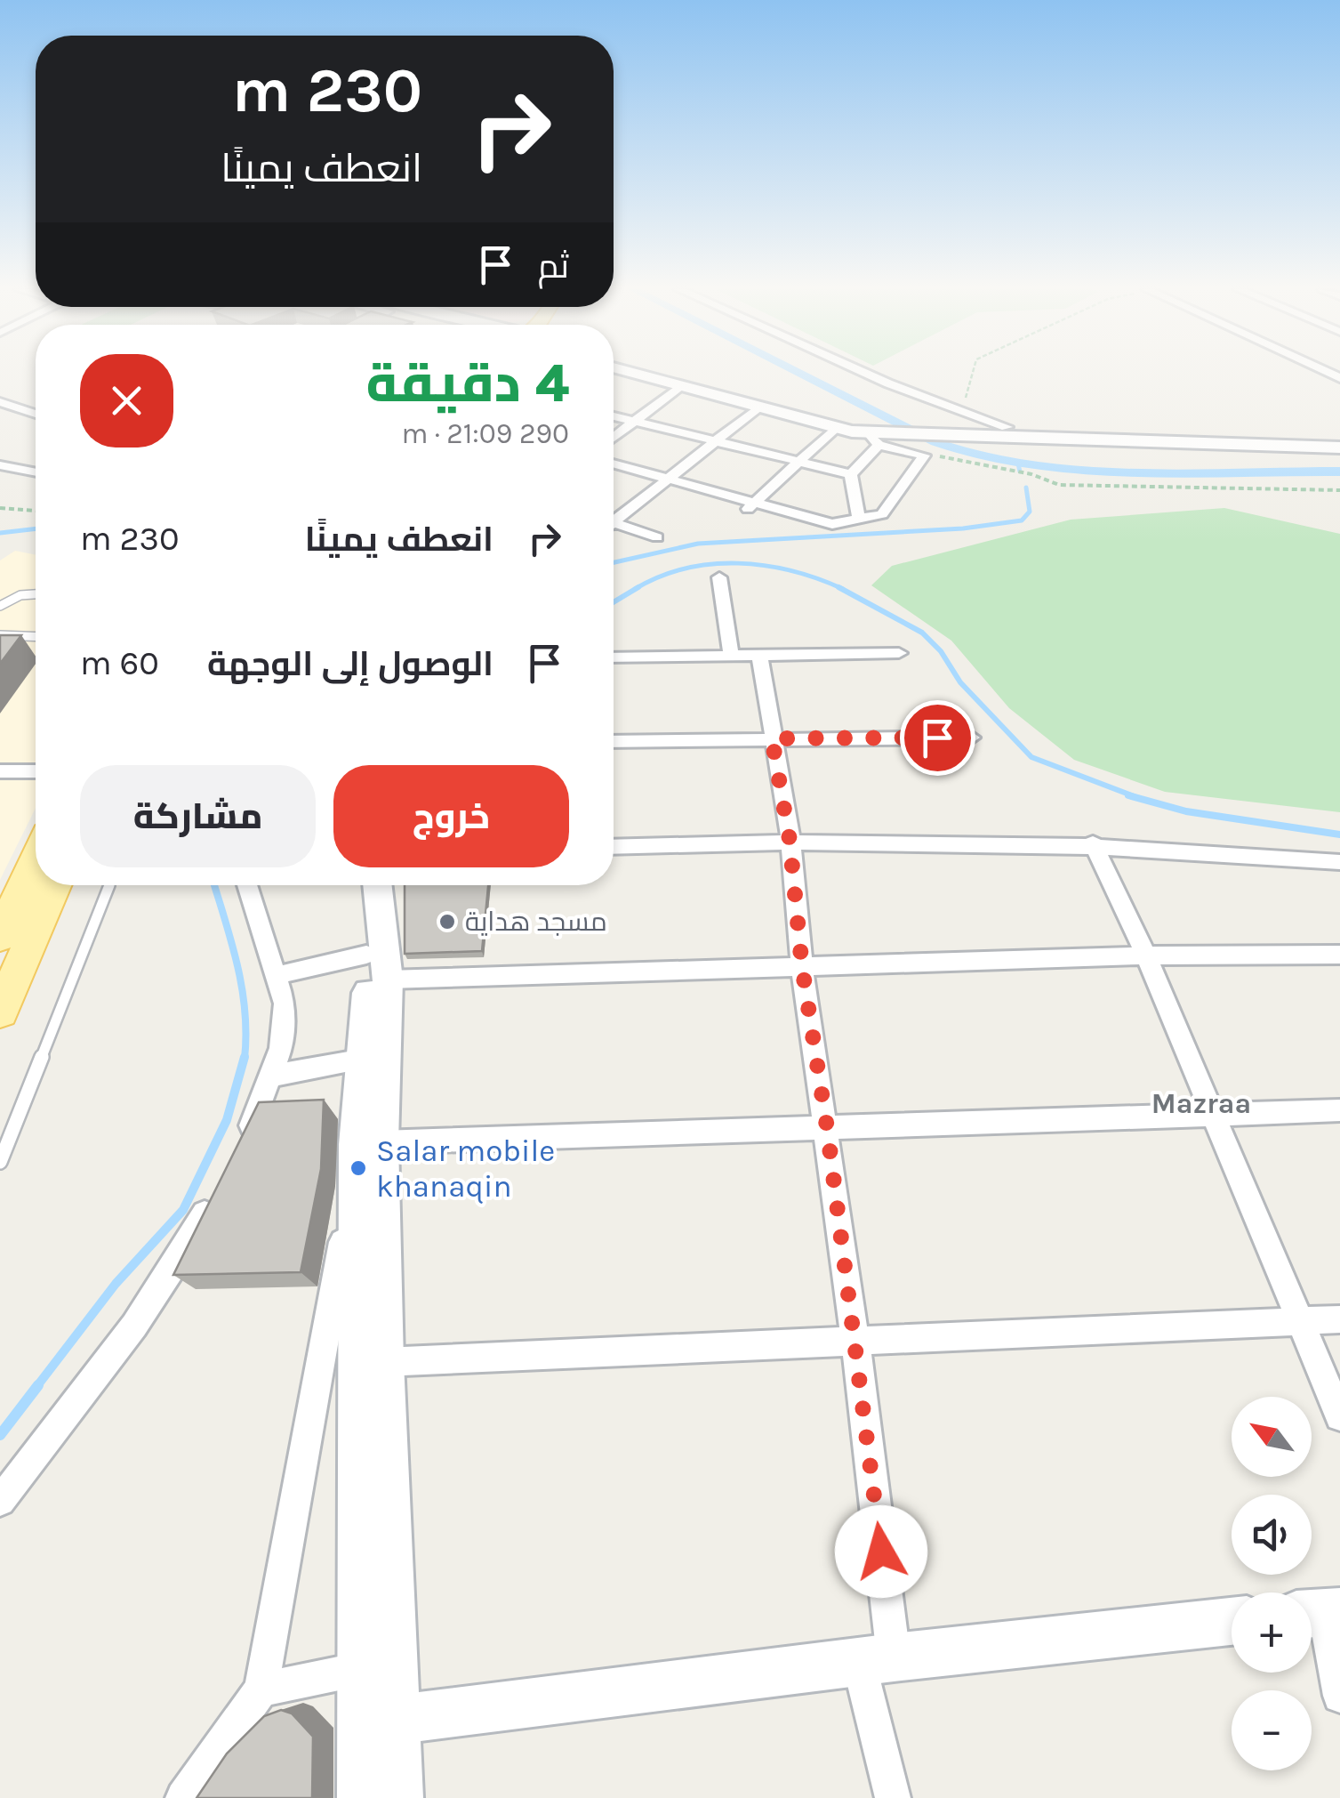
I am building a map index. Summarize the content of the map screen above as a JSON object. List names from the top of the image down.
{
  "districts": ["Mazraa"],
  "places": ["مسجد هداية", "Salar mobile khanaqin"],
  "north": "top left",
  "page": {
    "turn": ["230 m", "انعطف يمينًا"],
    "then": "ثم",
    "heading": ["4 دقيقة", "290 m · 21:09"],
    "list": [
      {
        "name": "انعطف يمينًا",
        "value": "230 m"
      },
      {
        "name": "الوصول إلى الوجهة",
        "value": "60 m"
      }
    ],
    "buttons": ["خروج", "مشاركة"],
    "map_buttons": ["+", "−"]
  }
}
